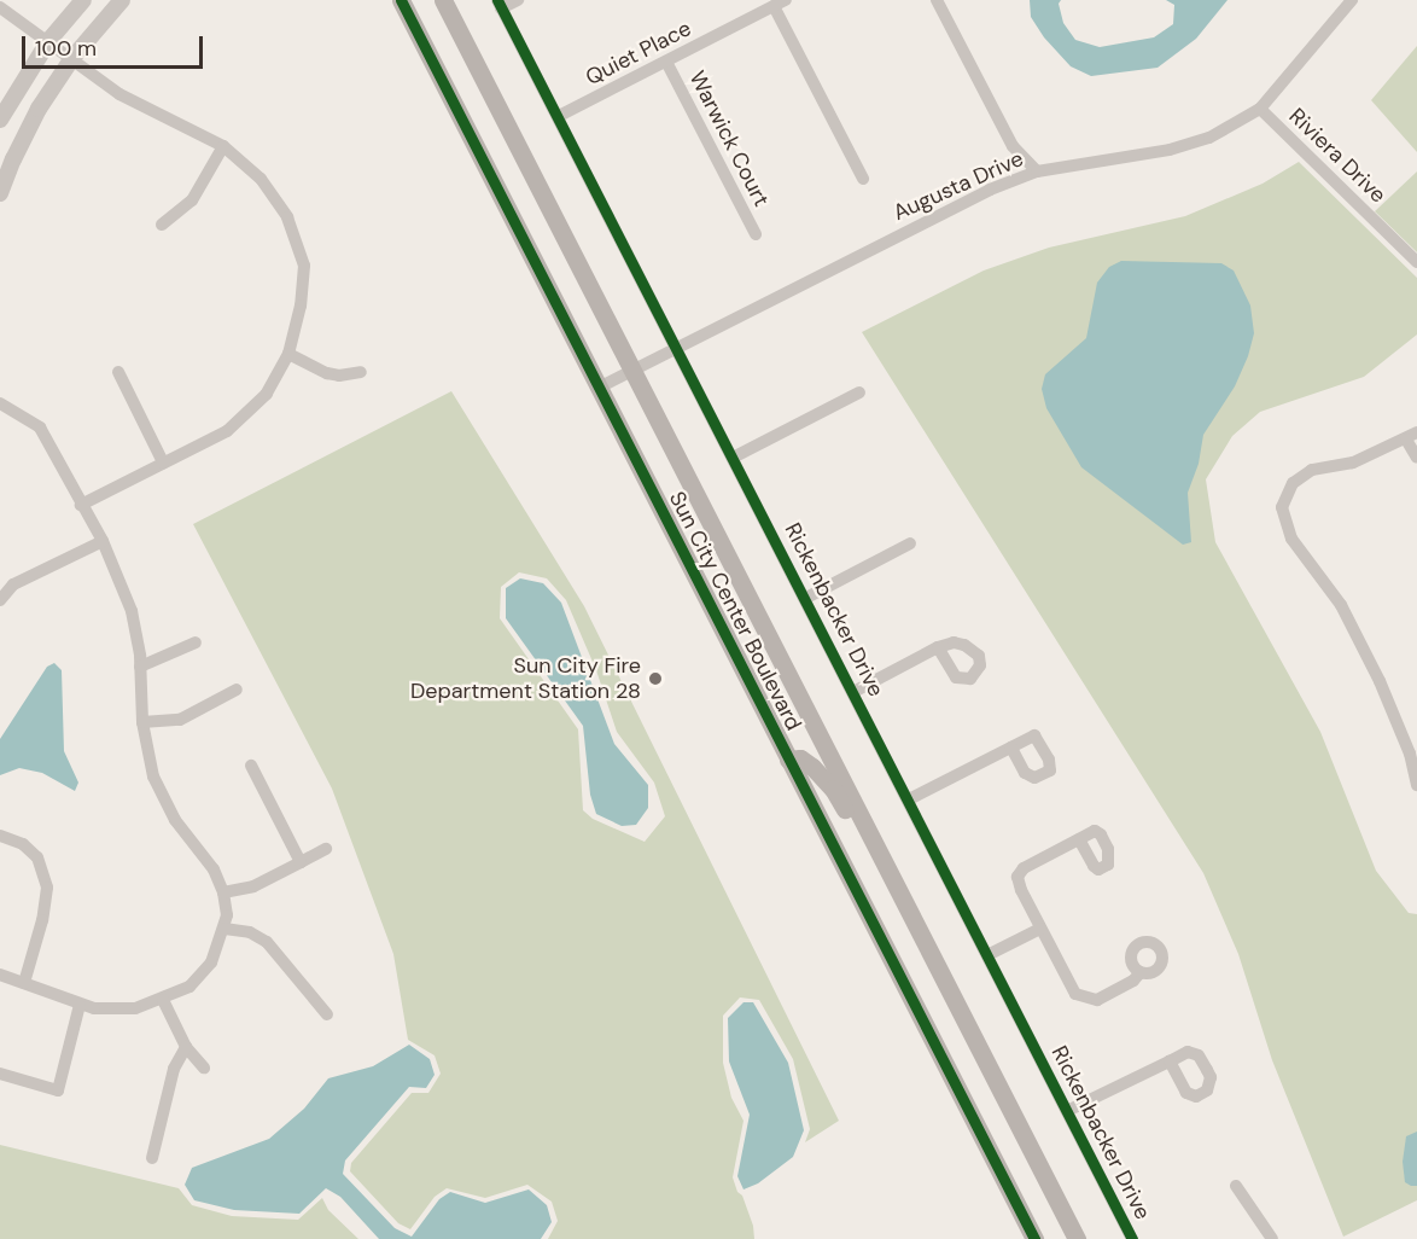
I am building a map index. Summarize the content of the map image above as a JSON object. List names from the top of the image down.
{
  "streets": {
    "main road": ["Sun City Center Boulevard"],
    "street": [
      "Quiet Place",
      "Warwick Court",
      "Riviera Drive",
      "Augusta Drive",
      "Rickenbacker Drive"
    ]
  },
  "crossings": [
    ["Quiet Place", "Warwick Court"],
    ["Quiet Place", "Rickenbacker Drive"],
    ["Riviera Drive", "Augusta Drive"],
    ["Augusta Drive", "Rickenbacker Drive"],
    ["Augusta Drive", "Sun City Center Boulevard"]
  ],
  "places": ["Sun City Fire Department Station 28"],
  "scale_bar": "100 m"
}
